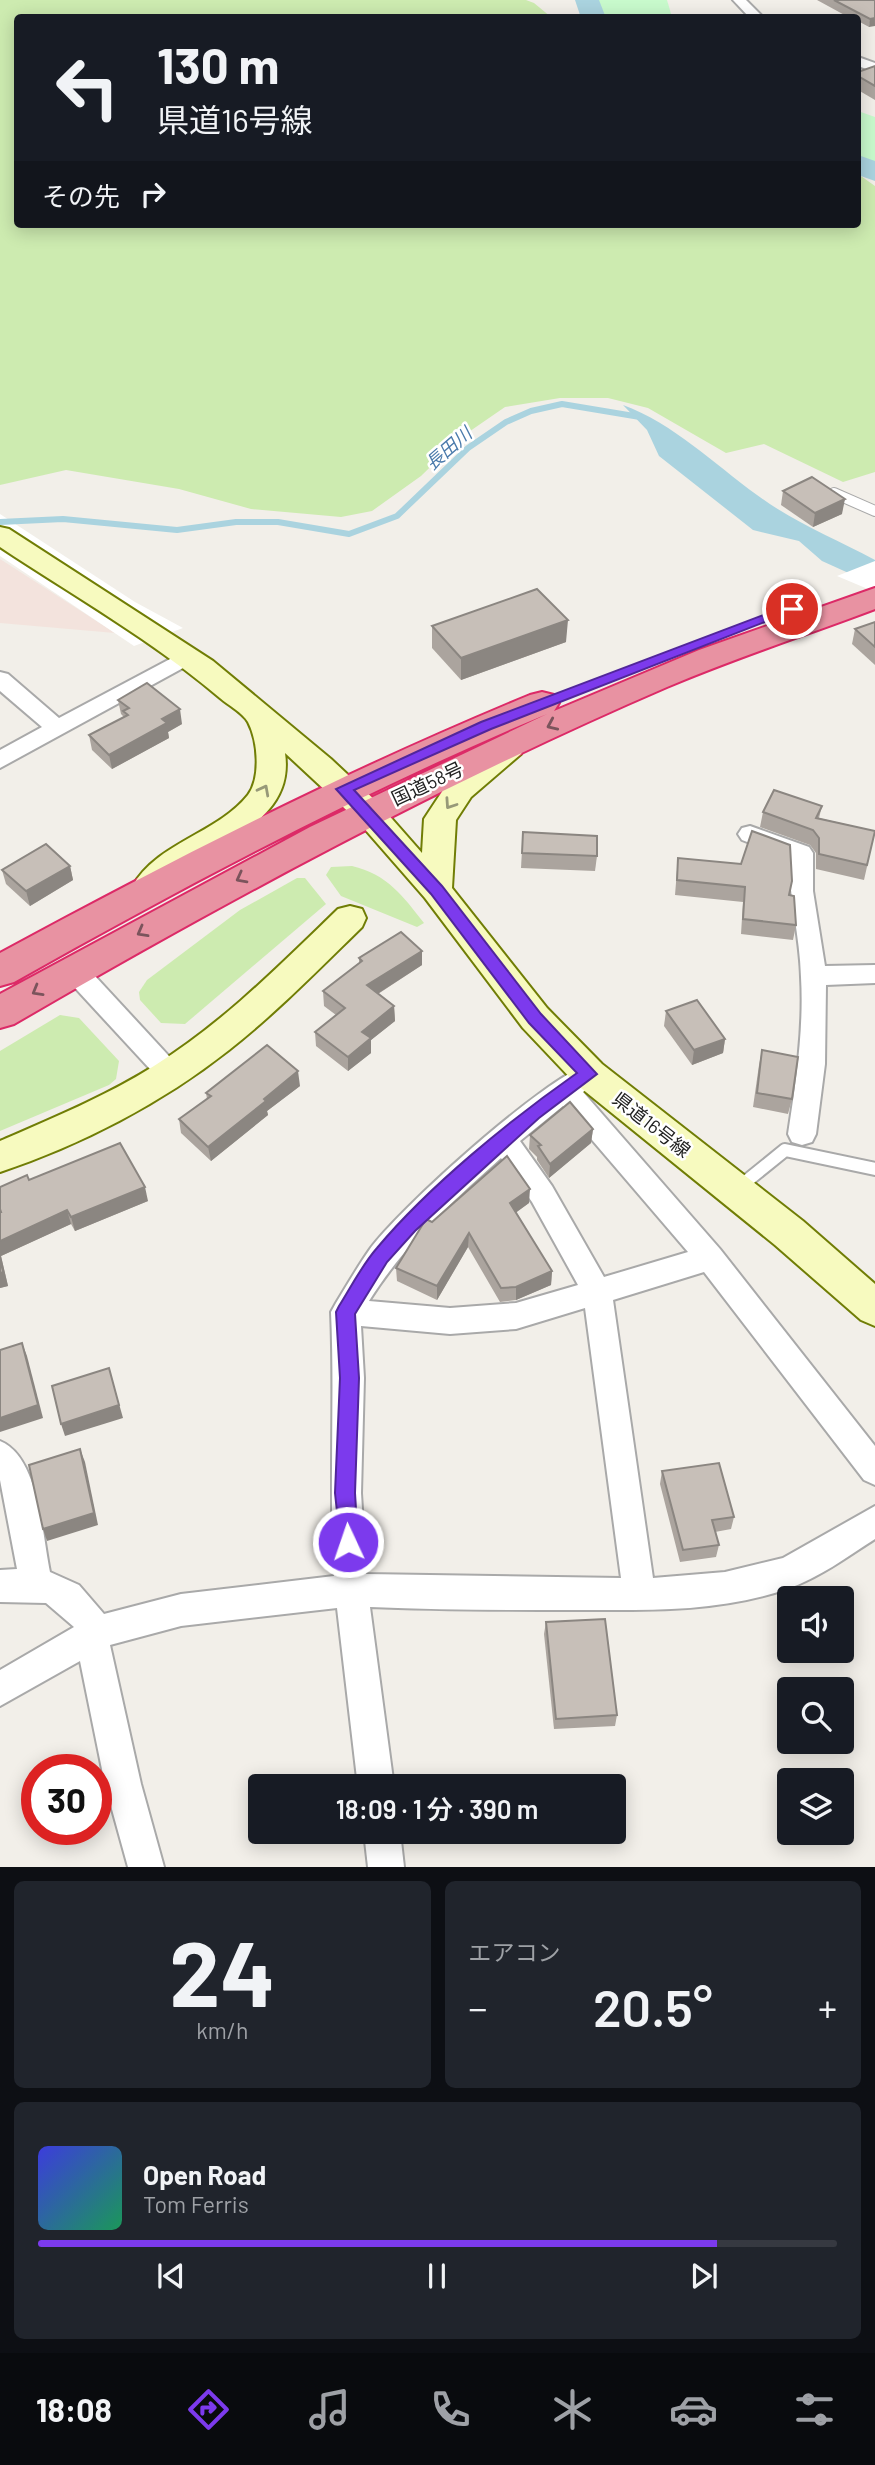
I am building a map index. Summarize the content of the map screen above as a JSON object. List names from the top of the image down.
{
  "streets": {
    "highway": ["国道58号"],
    "street": ["県道16号線"]
  },
  "crossings": [
    ["国道58号", "県道16号線"]
  ],
  "water": ["長田川"],
  "page": {
    "turn": ["130 m", "県道16号線"],
    "then": "その先",
    "limit": "30",
    "trip": "18:09 · 1 分 · 390 m",
    "tile": [
      ["24", "km/h"],
      "エアコン"
    ],
    "heat": ["−", "20.5°", "+"],
    "song": ["Open Road", "Tom Ferris"],
    "tabs": "18:08"
  }
}
